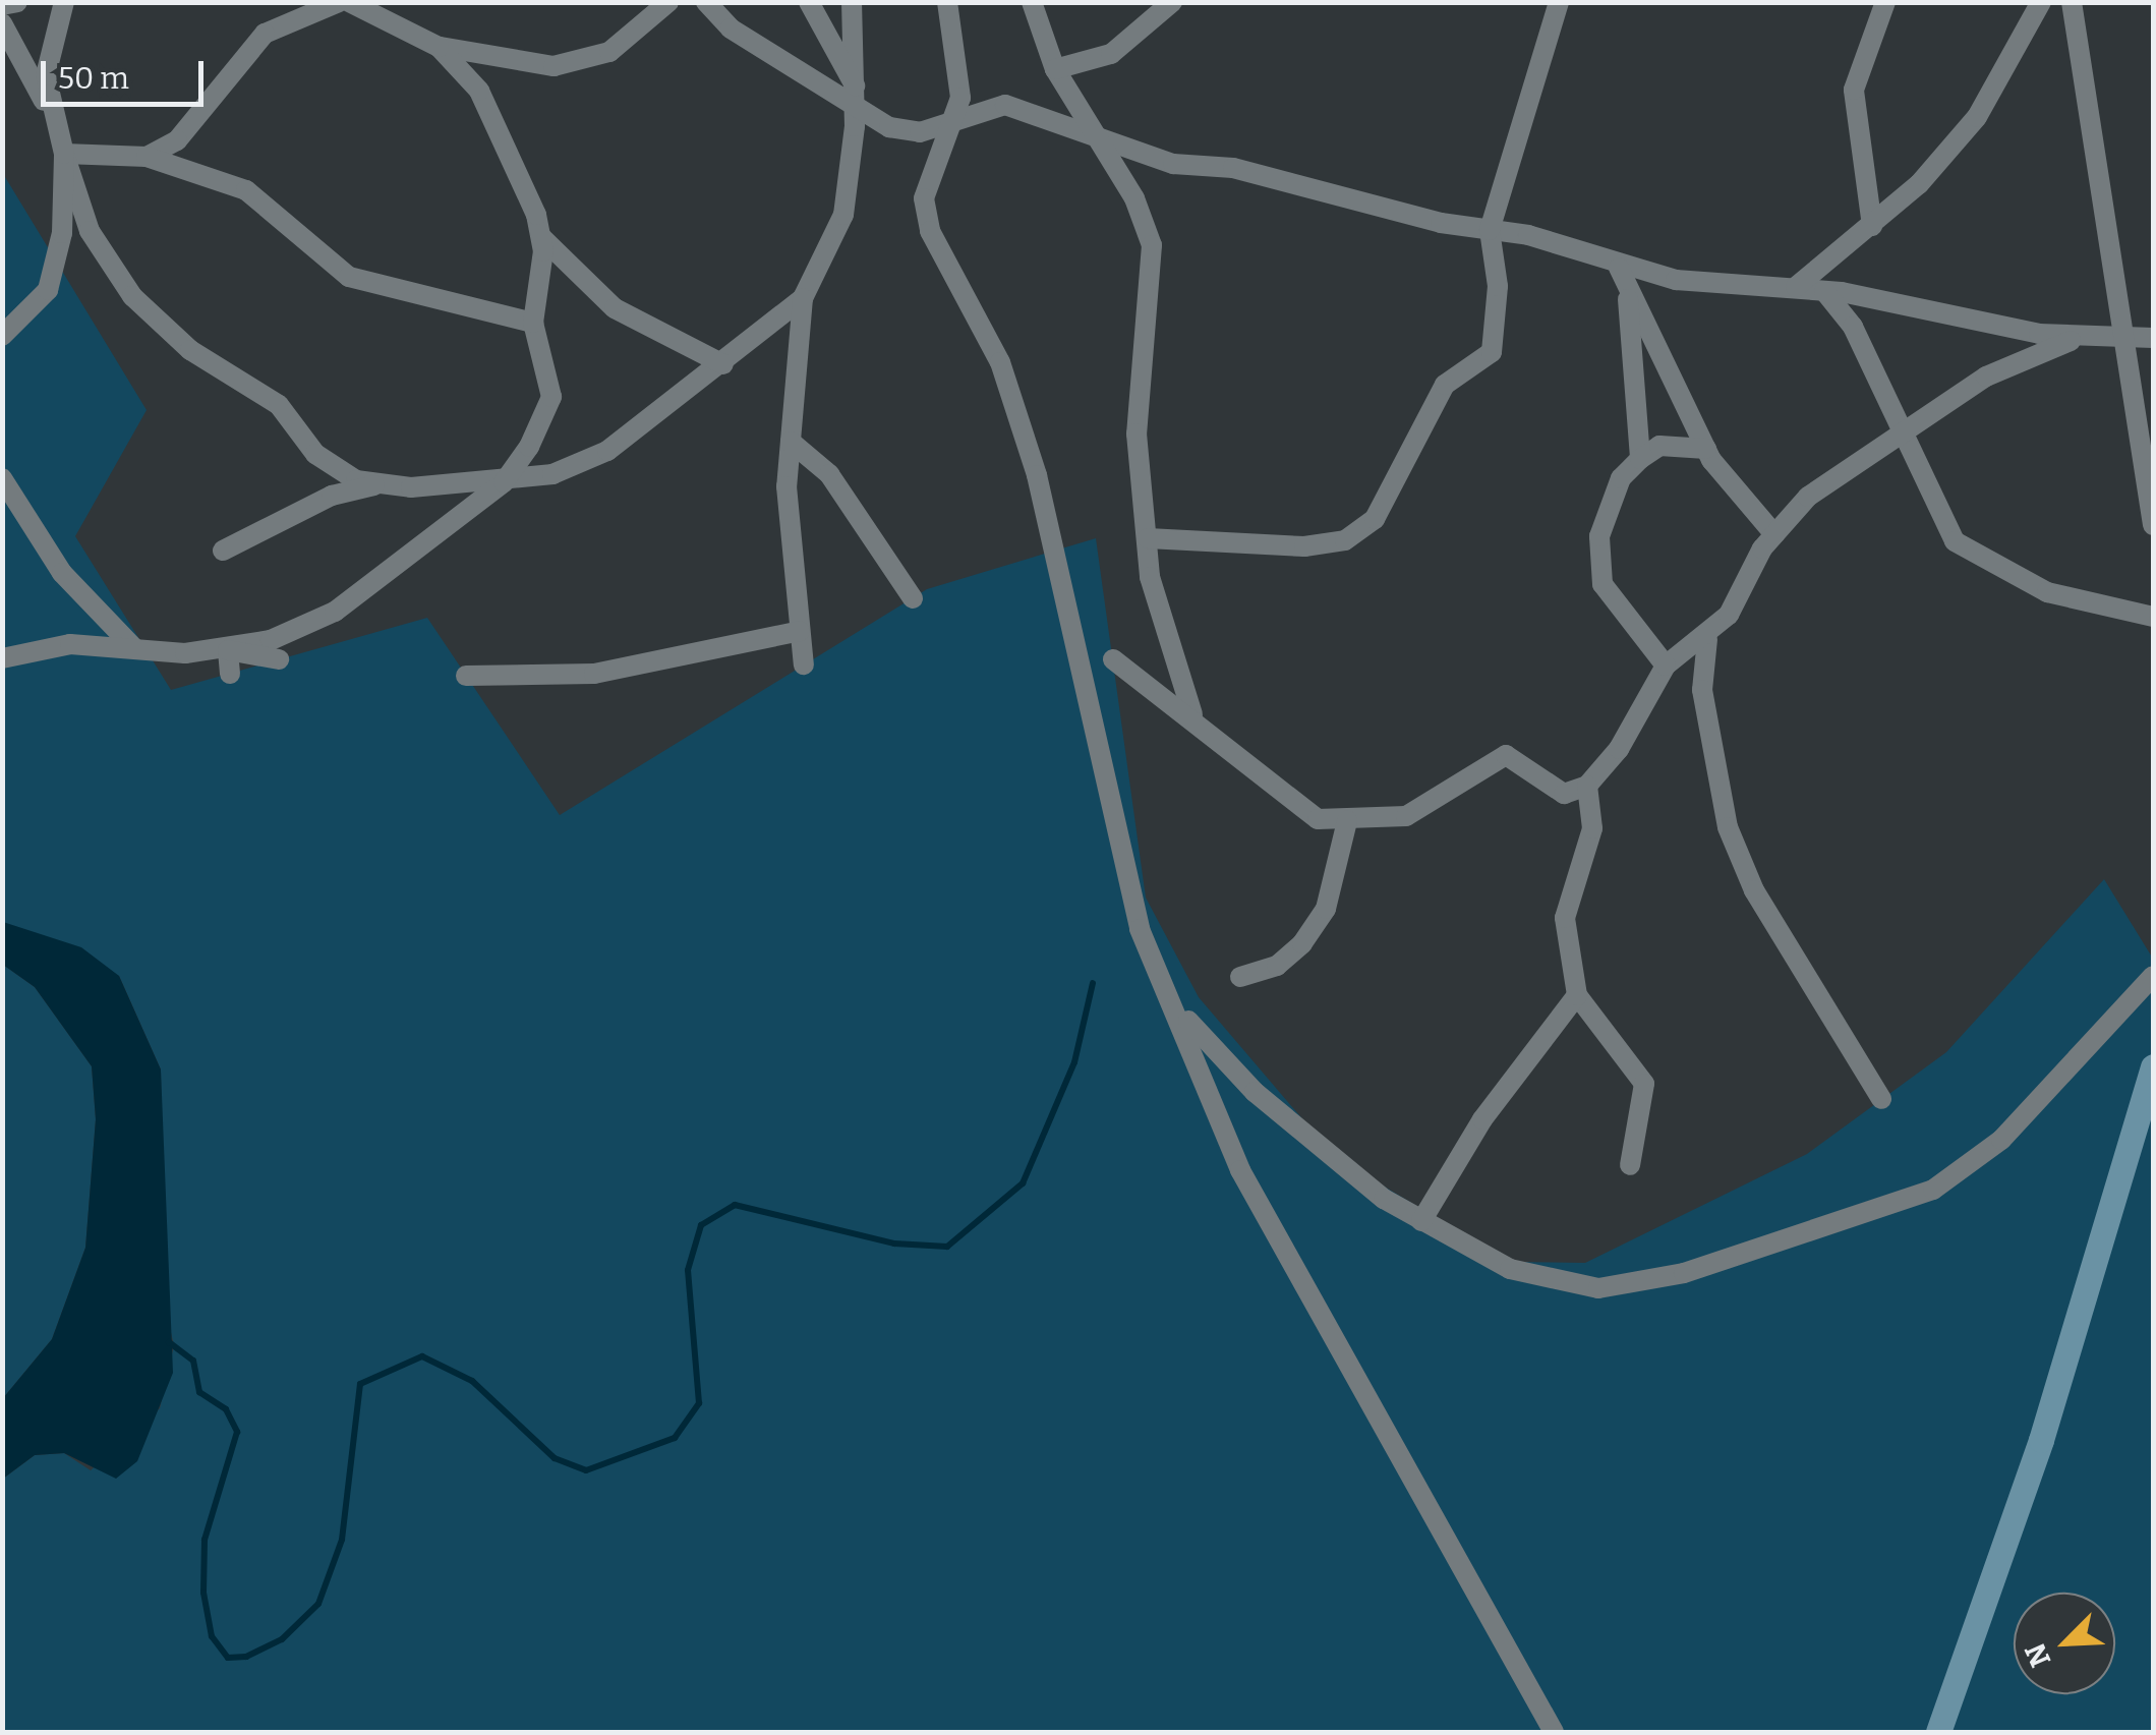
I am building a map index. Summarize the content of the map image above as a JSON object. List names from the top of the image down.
{
  "scale_bar": "50 m",
  "north": "bottom left"
}
